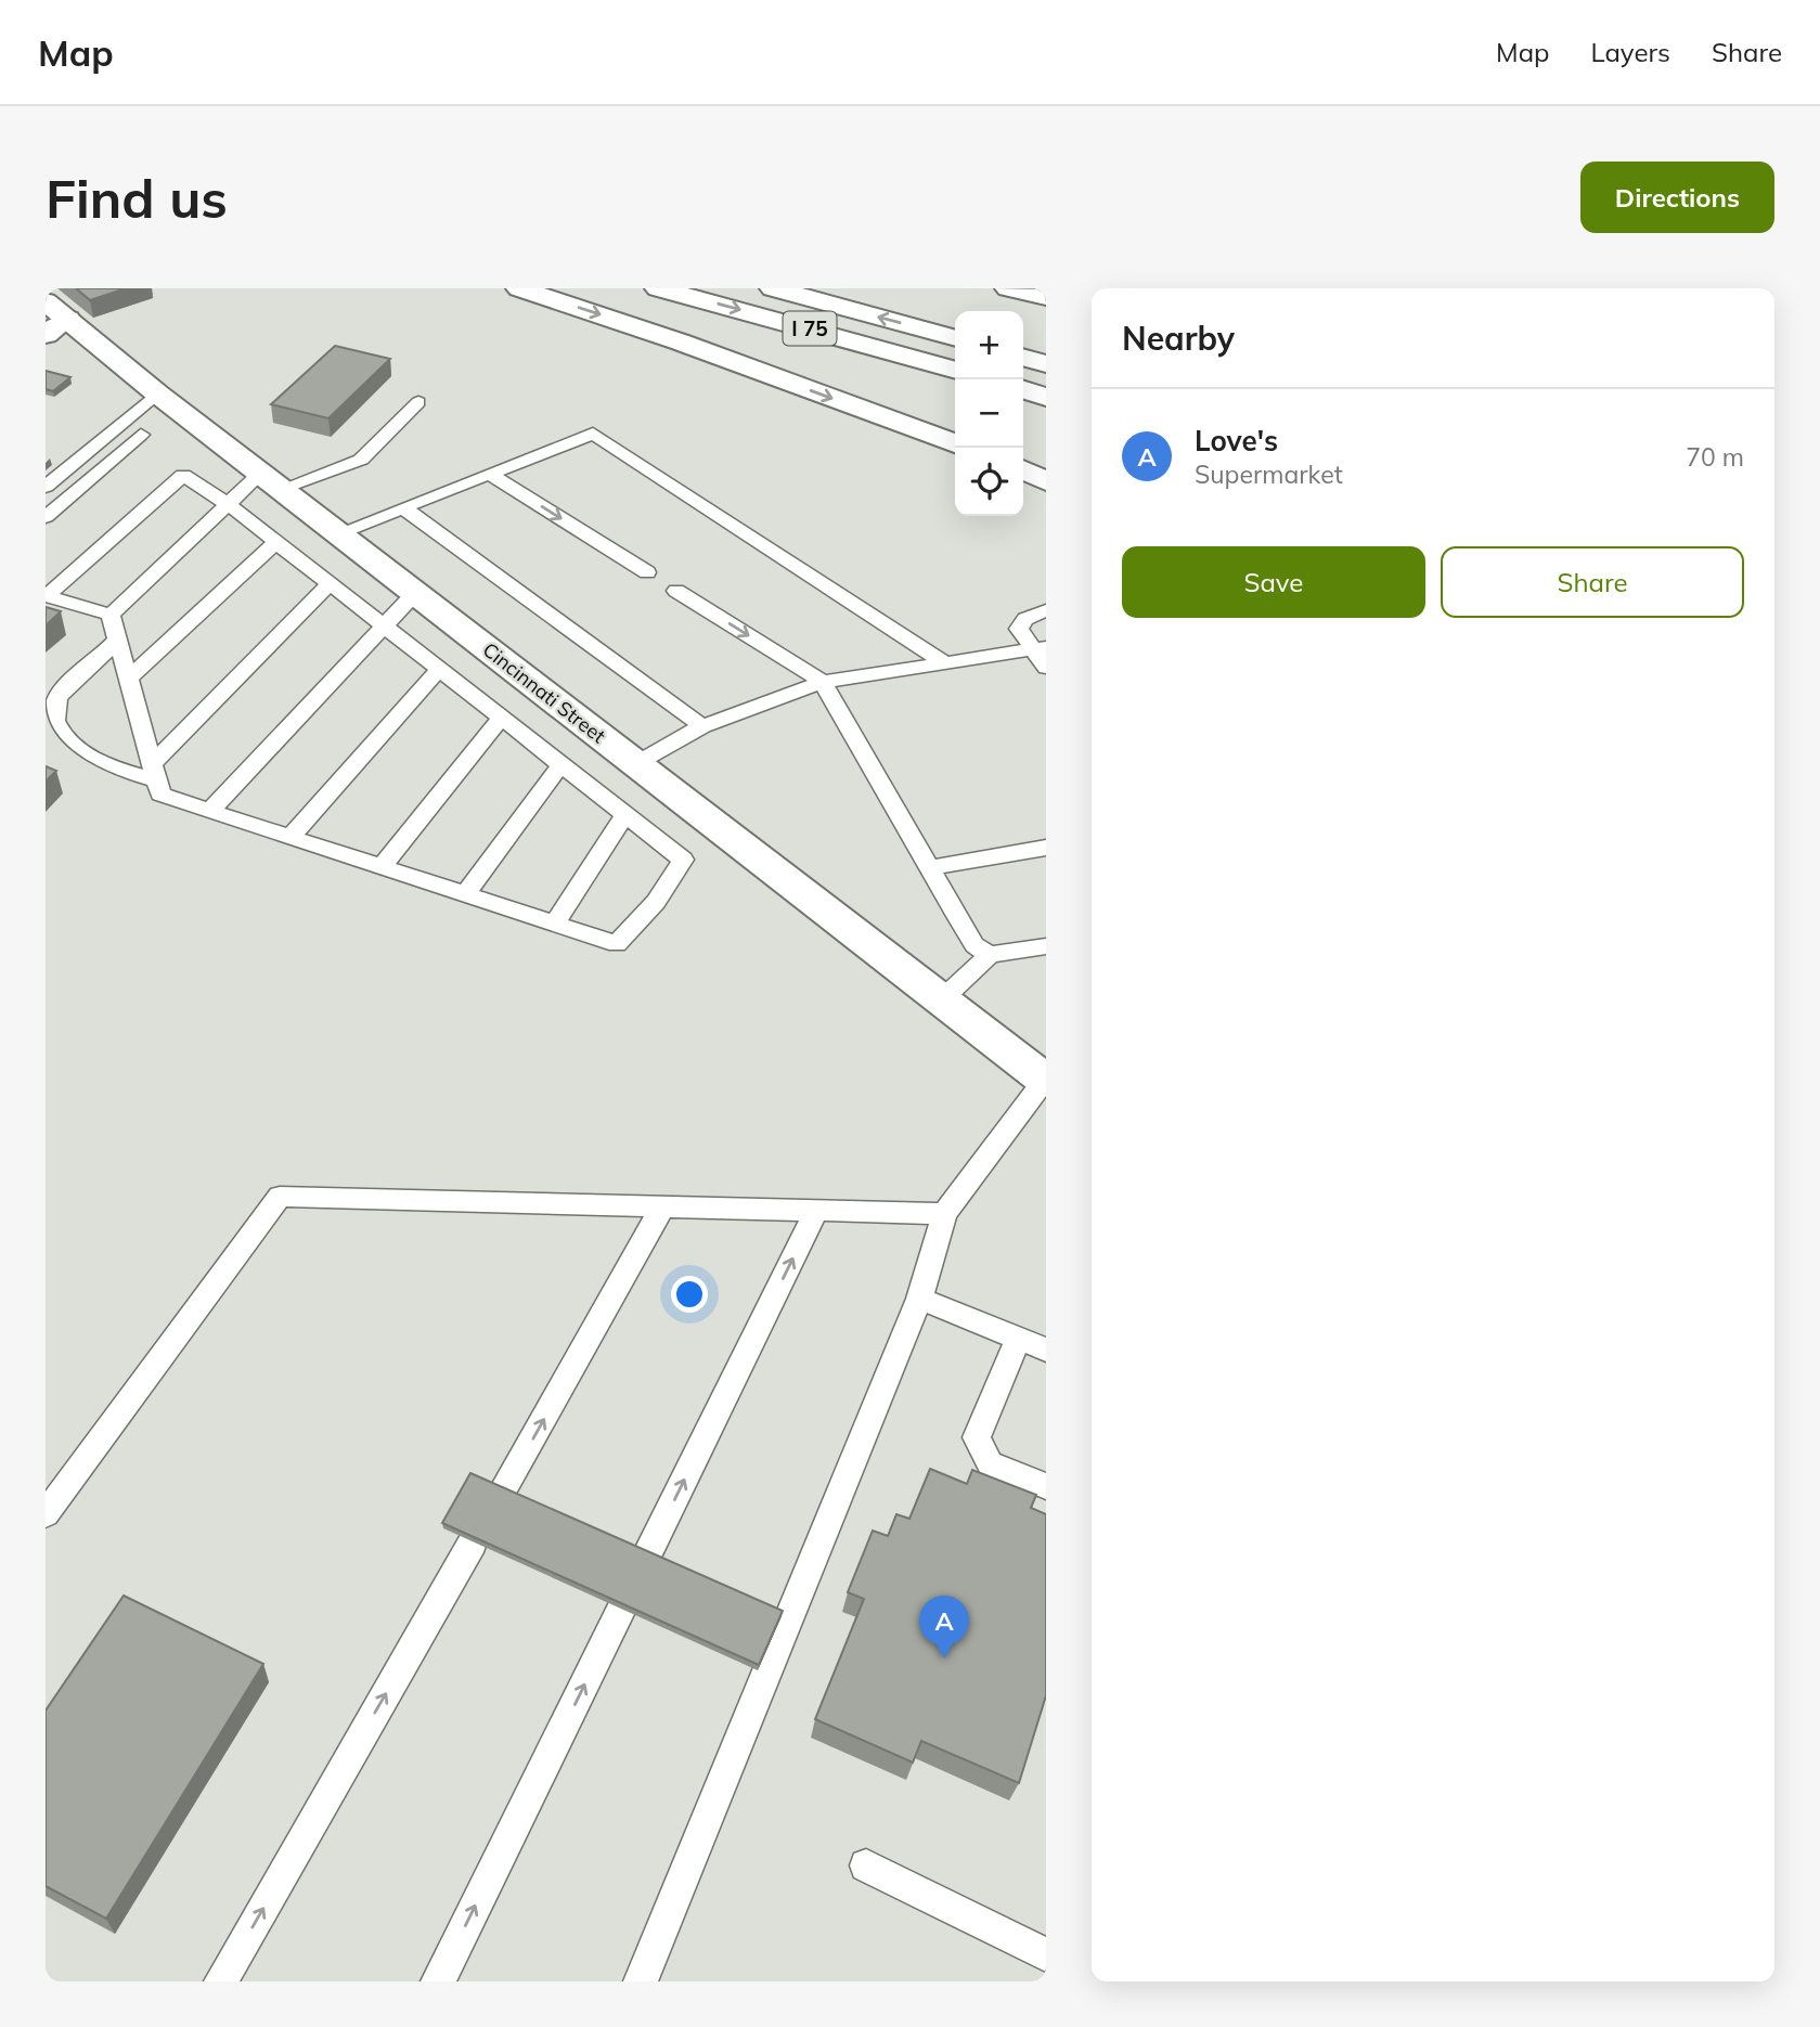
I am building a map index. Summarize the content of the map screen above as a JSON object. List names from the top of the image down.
{
  "streets": {
    "main road": ["I 75", "Cincinnati Street"]
  },
  "page": {
    "header": "Map",
    "nav": ["Map", "Layers", "Share"],
    "buttons": [
      "Directions",
      ["Save", "Share"]
    ],
    "title": "Find us",
    "heading": "Nearby",
    "map_buttons": ["+", "−"],
    "list": [
      {
        "mark": "A",
        "name": "Love's",
        "note": "Supermarket",
        "value": "70 m"
      }
    ],
    "pins": "A"
  }
}
